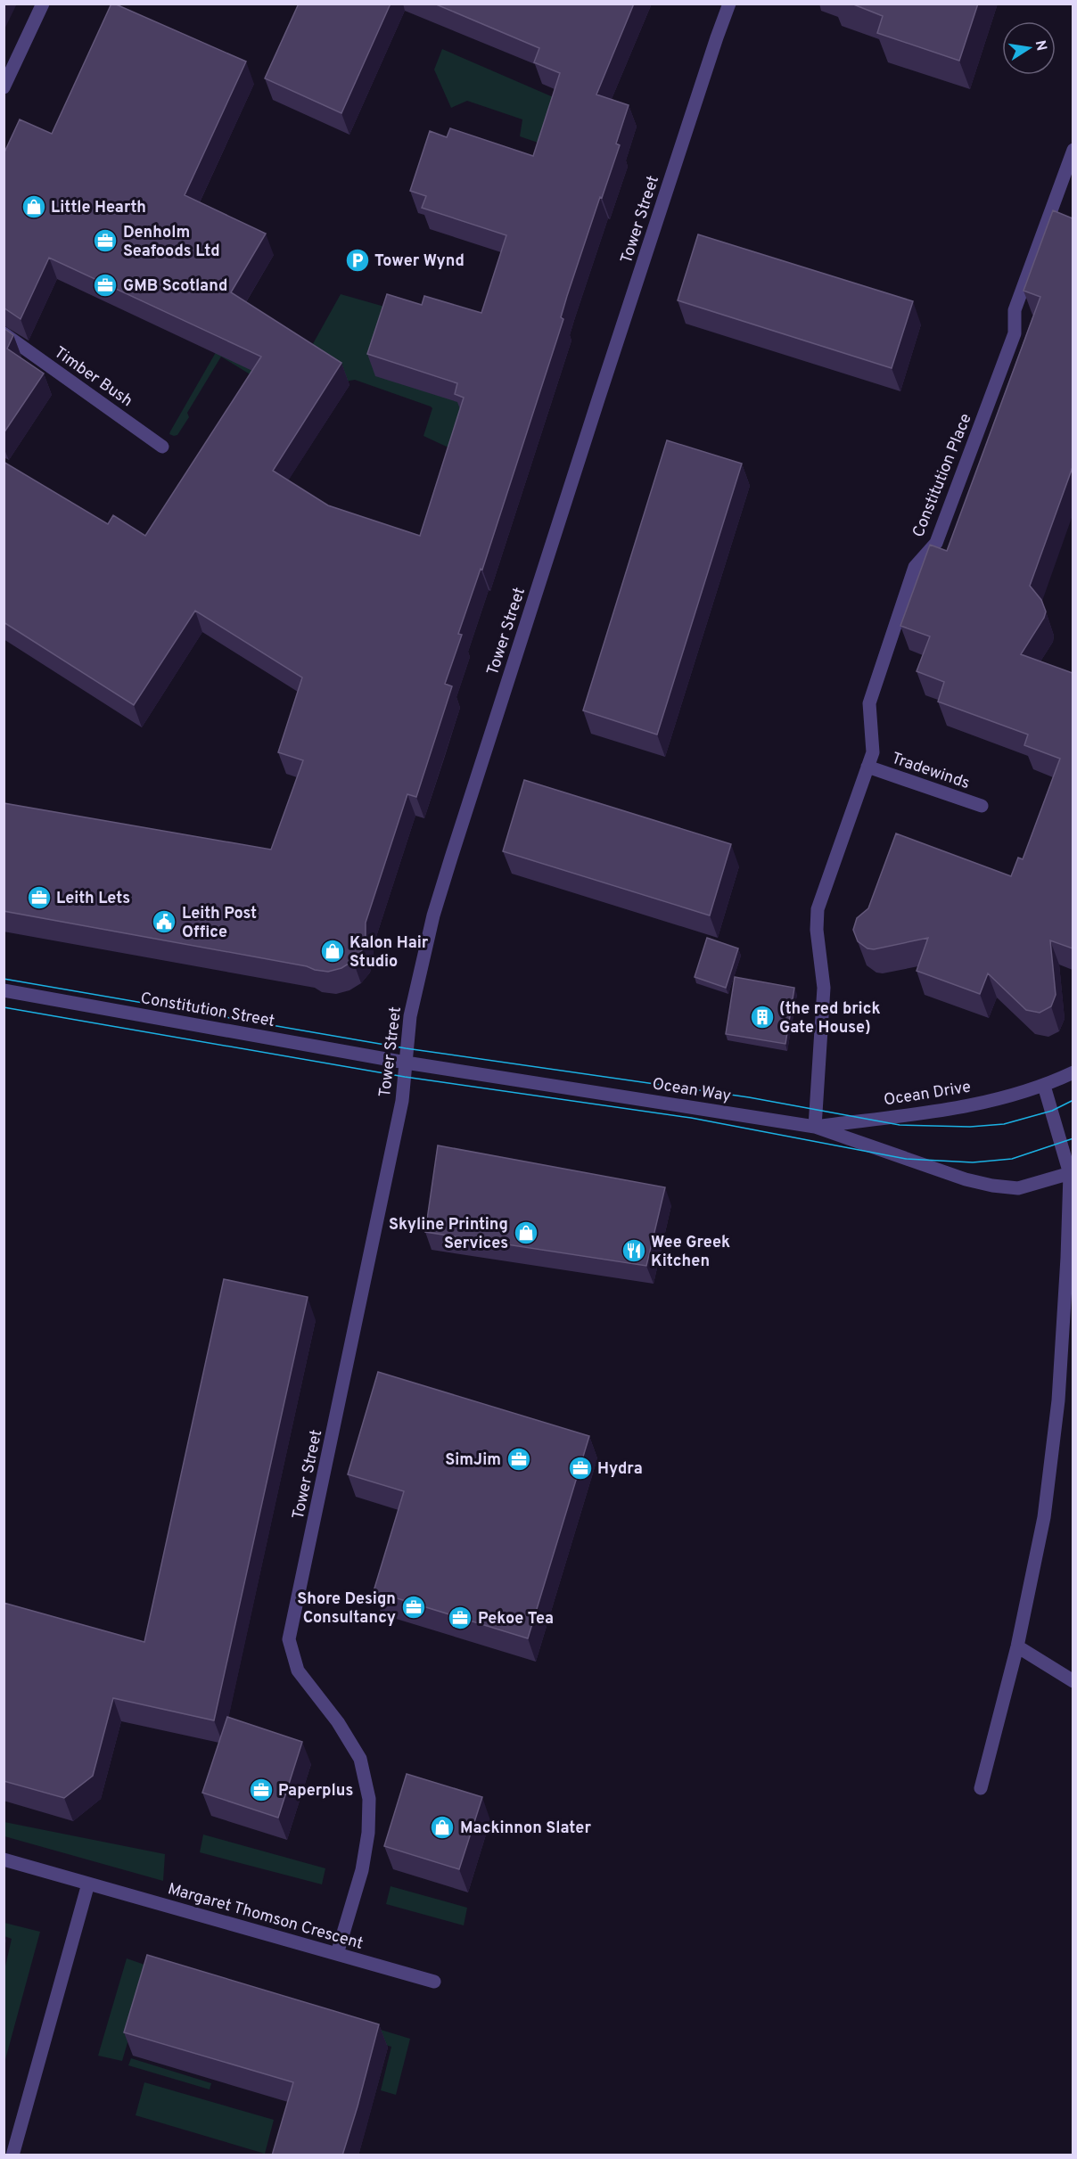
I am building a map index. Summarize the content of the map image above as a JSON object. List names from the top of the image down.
{
  "streets": {
    "street": [
      "Tower Street",
      "Timber Bush",
      "Constitution Place",
      "Tradewinds",
      "Constitution Street",
      "Ocean Way",
      "Ocean Drive",
      "Margaret Thomson Crescent"
    ]
  },
  "crossings": [
    ["Tower Street", "Constitution Street"],
    ["Tower Street", "Ocean Way"],
    ["Tower Street", "Margaret Thomson Crescent"],
    ["Constitution Place", "Tradewinds"],
    ["Constitution Place", "Ocean Way"],
    ["Constitution Place", "Ocean Drive"],
    ["Constitution Street", "Ocean Way"],
    ["Ocean Way", "Ocean Drive"]
  ],
  "places": {
    "shop": [
      "Little Hearth",
      "Kalon Hair Studio",
      "Skyline Printing Services",
      "Mackinnon Slater"
    ],
    "office": [
      "Denholm Seafoods Ltd",
      "GMB Scotland",
      "Leith Lets",
      "SimJim",
      "Hydra",
      "Shore Design Consultancy",
      "Pekoe Tea",
      "Paperplus"
    ],
    "parking": ["Tower Wynd"],
    "public building": ["Leith Post Office"],
    "building": ["(the red brick Gate House)"],
    "restaurant": ["Wee Greek Kitchen"]
  },
  "north": "right"
}
